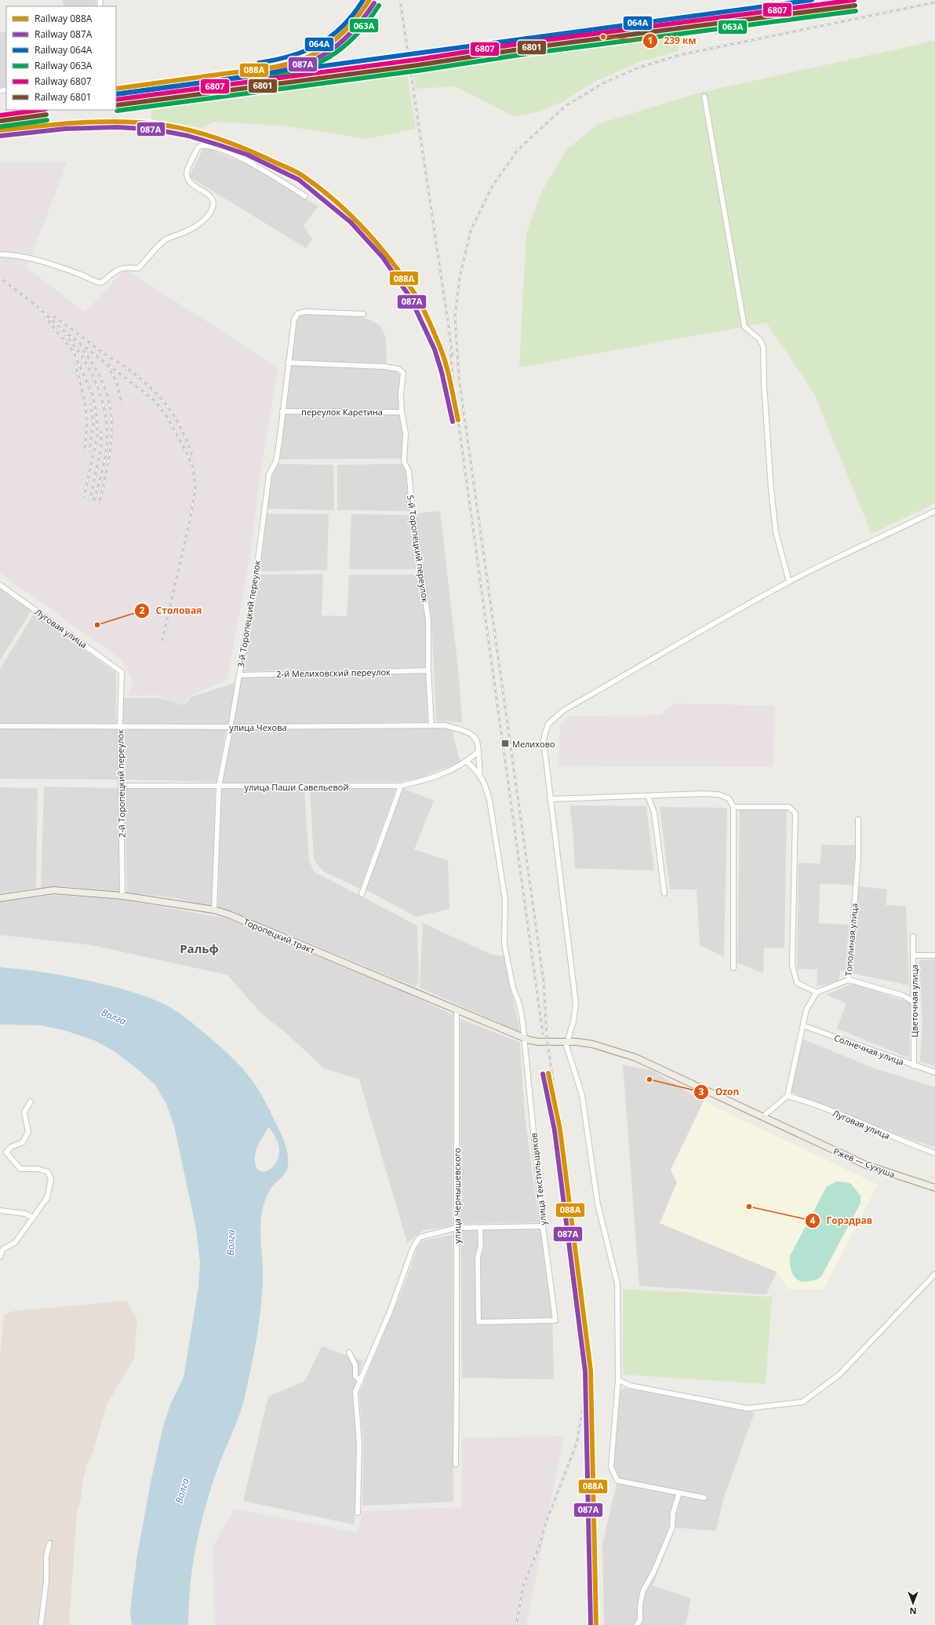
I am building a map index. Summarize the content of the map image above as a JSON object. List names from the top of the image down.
{
  "streets": {
    "main road": ["Торопецкий тракт", "Ржев — Сухуша"],
    "street": [
      "переулок Каретина",
      "5-й Торопецкий переулок",
      "3-й Торопецкий переулок",
      "Луговая улица",
      "2-й Мелиховский переулок",
      "улица Чехова",
      "2-й Торопецкий переулок",
      "улица Паши Савельевой",
      "Тополиная улица",
      "Цветочная улица",
      "Солнечная улица",
      "улица Текстильщиков",
      "улица Чернышевского"
    ]
  },
  "crossings": [
    ["переулок Каретина", "5-й Торопецкий переулок"],
    ["переулок Каретина", "3-й Торопецкий переулок"],
    ["5-й Торопецкий переулок", "3-й Торопецкий переулок"],
    ["5-й Торопецкий переулок", "2-й Мелиховский переулок"],
    ["5-й Торопецкий переулок", "улица Чехова"],
    ["3-й Торопецкий переулок", "2-й Мелиховский переулок"],
    ["3-й Торопецкий переулок", "улица Чехова"],
    ["3-й Торопецкий переулок", "улица Паши Савельевой"],
    ["3-й Торопецкий переулок", "Торопецкий тракт"],
    ["Луговая улица", "2-й Торопецкий переулок"],
    ["улица Чехова", "2-й Торопецкий переулок"],
    ["улица Чехова", "улица Паши Савельевой"],
    ["2-й Торопецкий переулок", "улица Паши Савельевой"],
    ["2-й Торопецкий переулок", "Торопецкий тракт"],
    ["Торопецкий тракт", "улица Текстильщиков"],
    ["Торопецкий тракт", "улица Чернышевского"],
    ["Цветочная улица", "Солнечная улица"]
  ],
  "districts": ["Ральф"],
  "water": ["Волга"],
  "places": {
    "other": [
      "239 км",
      "Столовая",
      "Ozon",
      "Горздрав"
    ],
    "transit": ["Мелихово"]
  },
  "lines": [
    "rail line 088А",
    "rail line 064А",
    "rail line 6807",
    "rail line 087А",
    "rail line 063А",
    "rail line 6801"
  ],
  "legend": [
    "Railway 088А",
    "Railway 087А",
    "Railway 064А",
    "Railway 063А",
    "Railway 6807",
    "Railway 6801"
  ],
  "north": "bottom"
}
